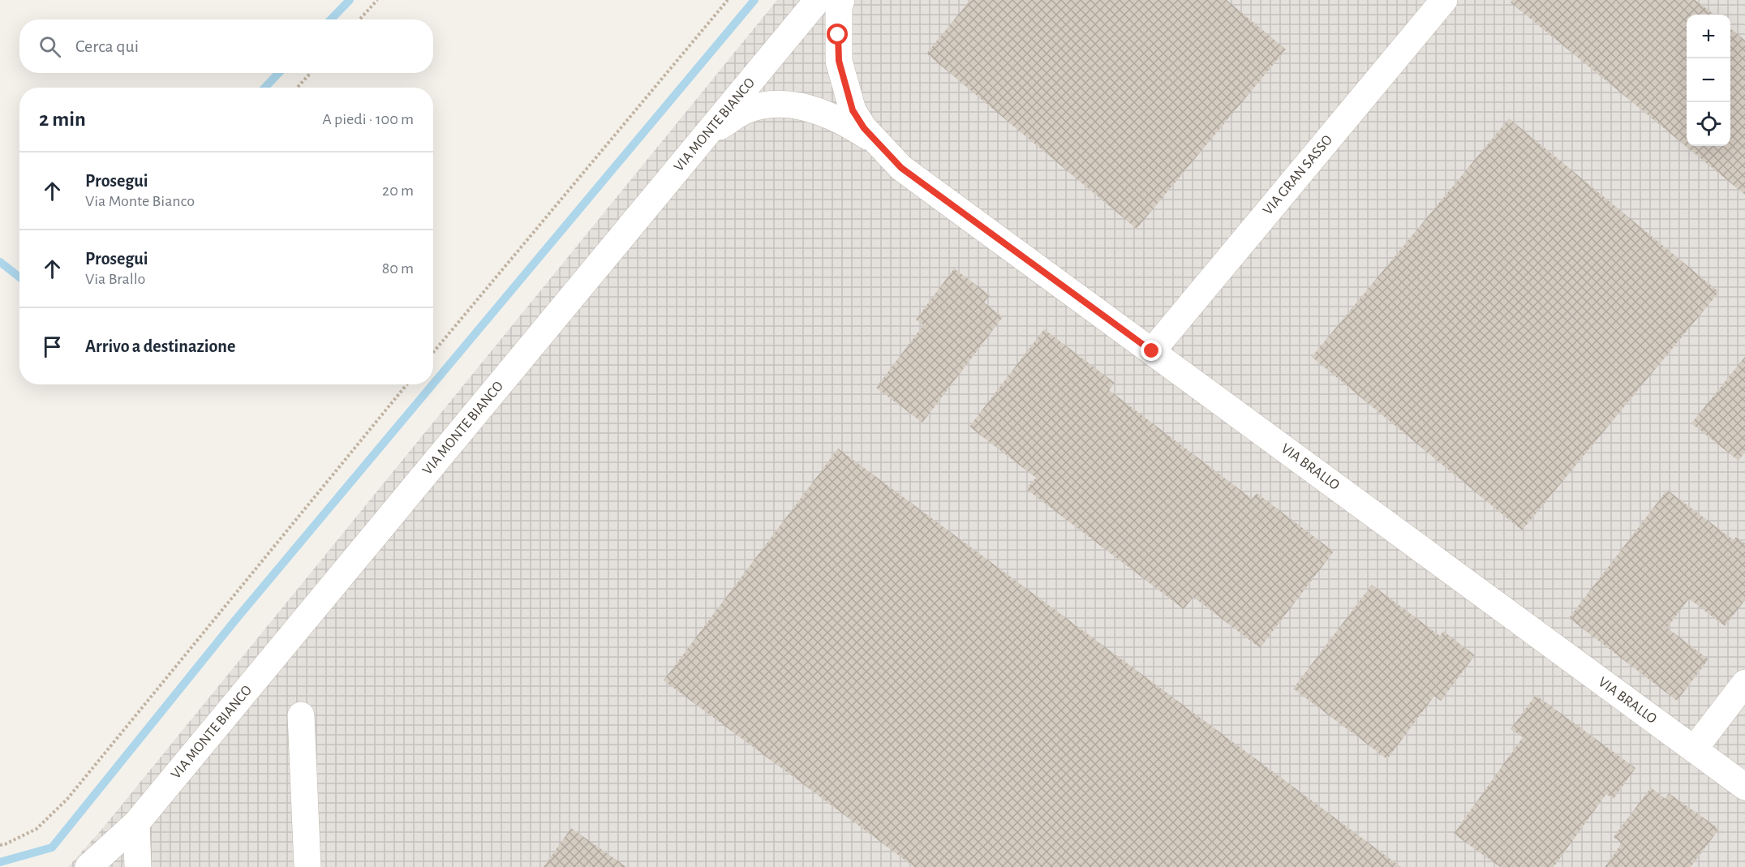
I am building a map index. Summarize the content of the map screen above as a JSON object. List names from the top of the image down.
{
  "streets": {
    "street": ["VIA MONTE BIANCO", "VIA GRAN SASSO", "VIA BRALLO"]
  },
  "crossings": [
    ["VIA MONTE BIANCO", "VIA BRALLO"],
    ["VIA GRAN SASSO", "VIA BRALLO"]
  ],
  "page": {
    "map_buttons": ["+", "−"],
    "search": "Cerca qui",
    "heading": ["2 min", "A piedi · 100 m"],
    "list": [
      ["Prosegui", "Via Monte Bianco", "20 m"],
      ["Prosegui", "Via Brallo", "80 m"],
      "Arrivo a destinazione"
    ]
  }
}
